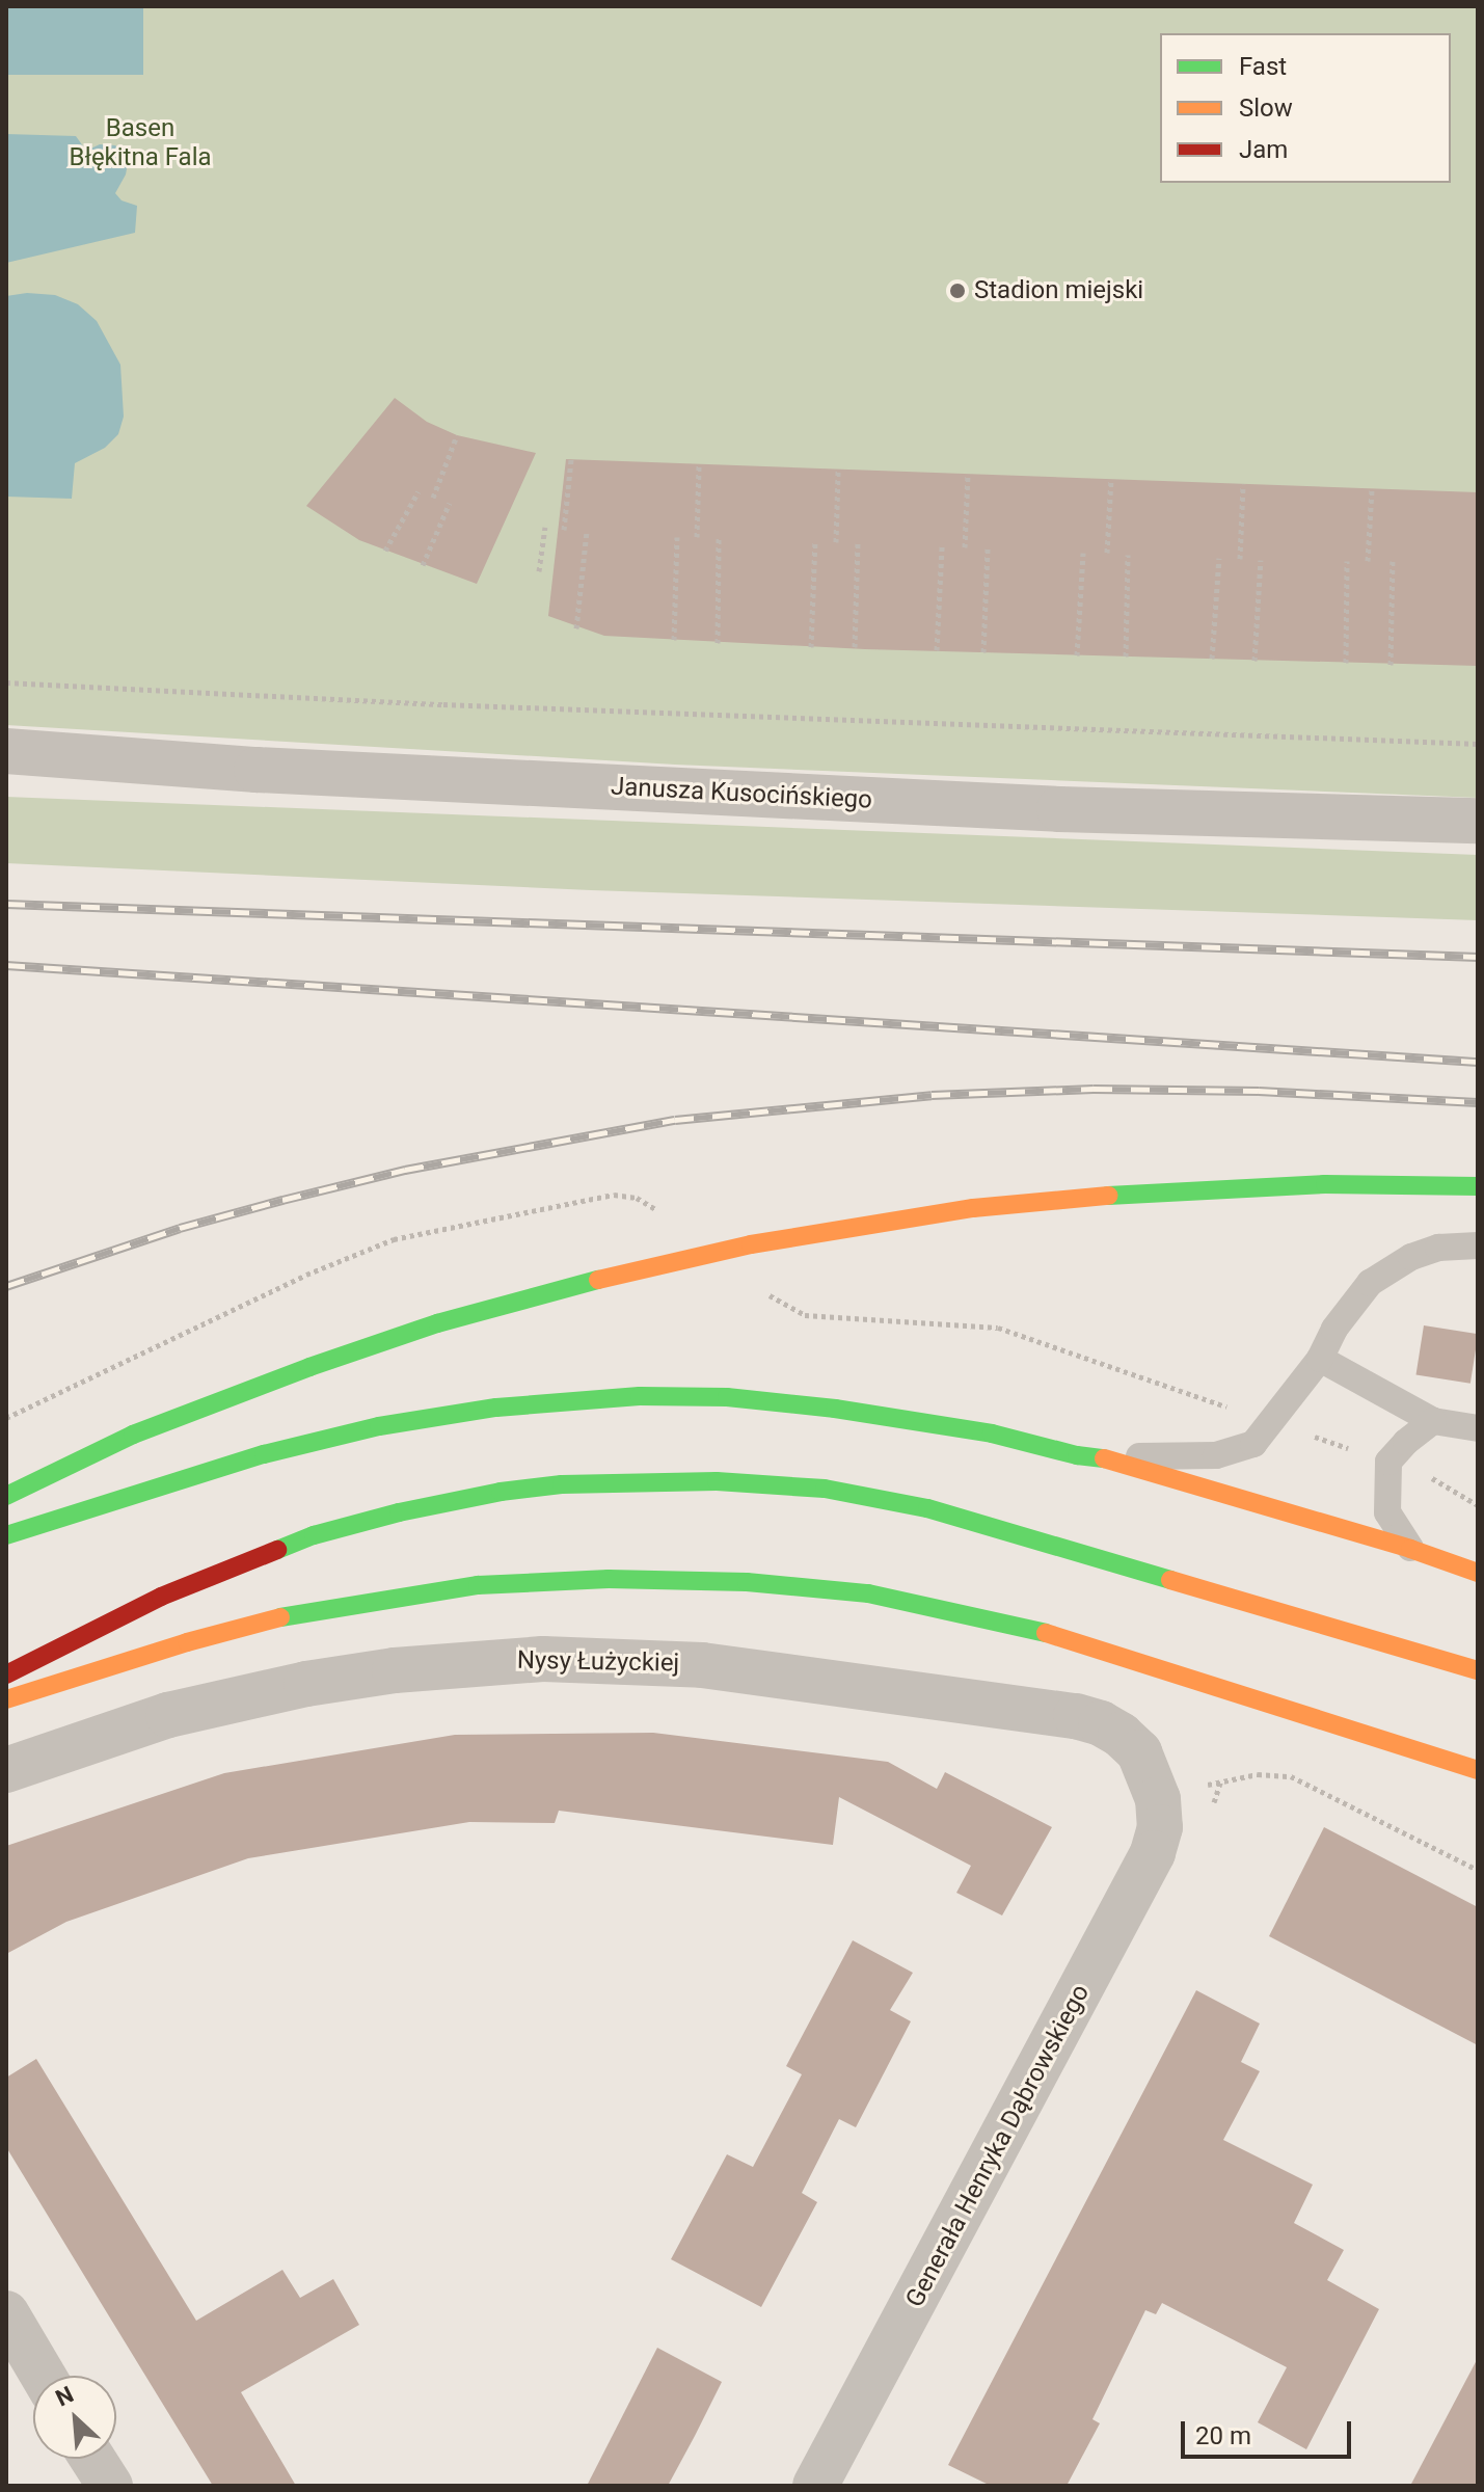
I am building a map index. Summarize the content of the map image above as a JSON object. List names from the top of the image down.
{
  "streets": {
    "street": ["Janusza Kusocińskiego", "Nysy Łużyckiej", "Generała Henryka Dąbrowskiego"]
  },
  "crossings": [
    ["Nysy Łużyckiej", "Generała Henryka Dąbrowskiego"]
  ],
  "parks": ["Basen Błękitna Fala"],
  "places": ["Stadion miejski"],
  "legend": ["Fast", "Slow", "Jam"],
  "scale_bar": "20 m",
  "north": "top left"
}
